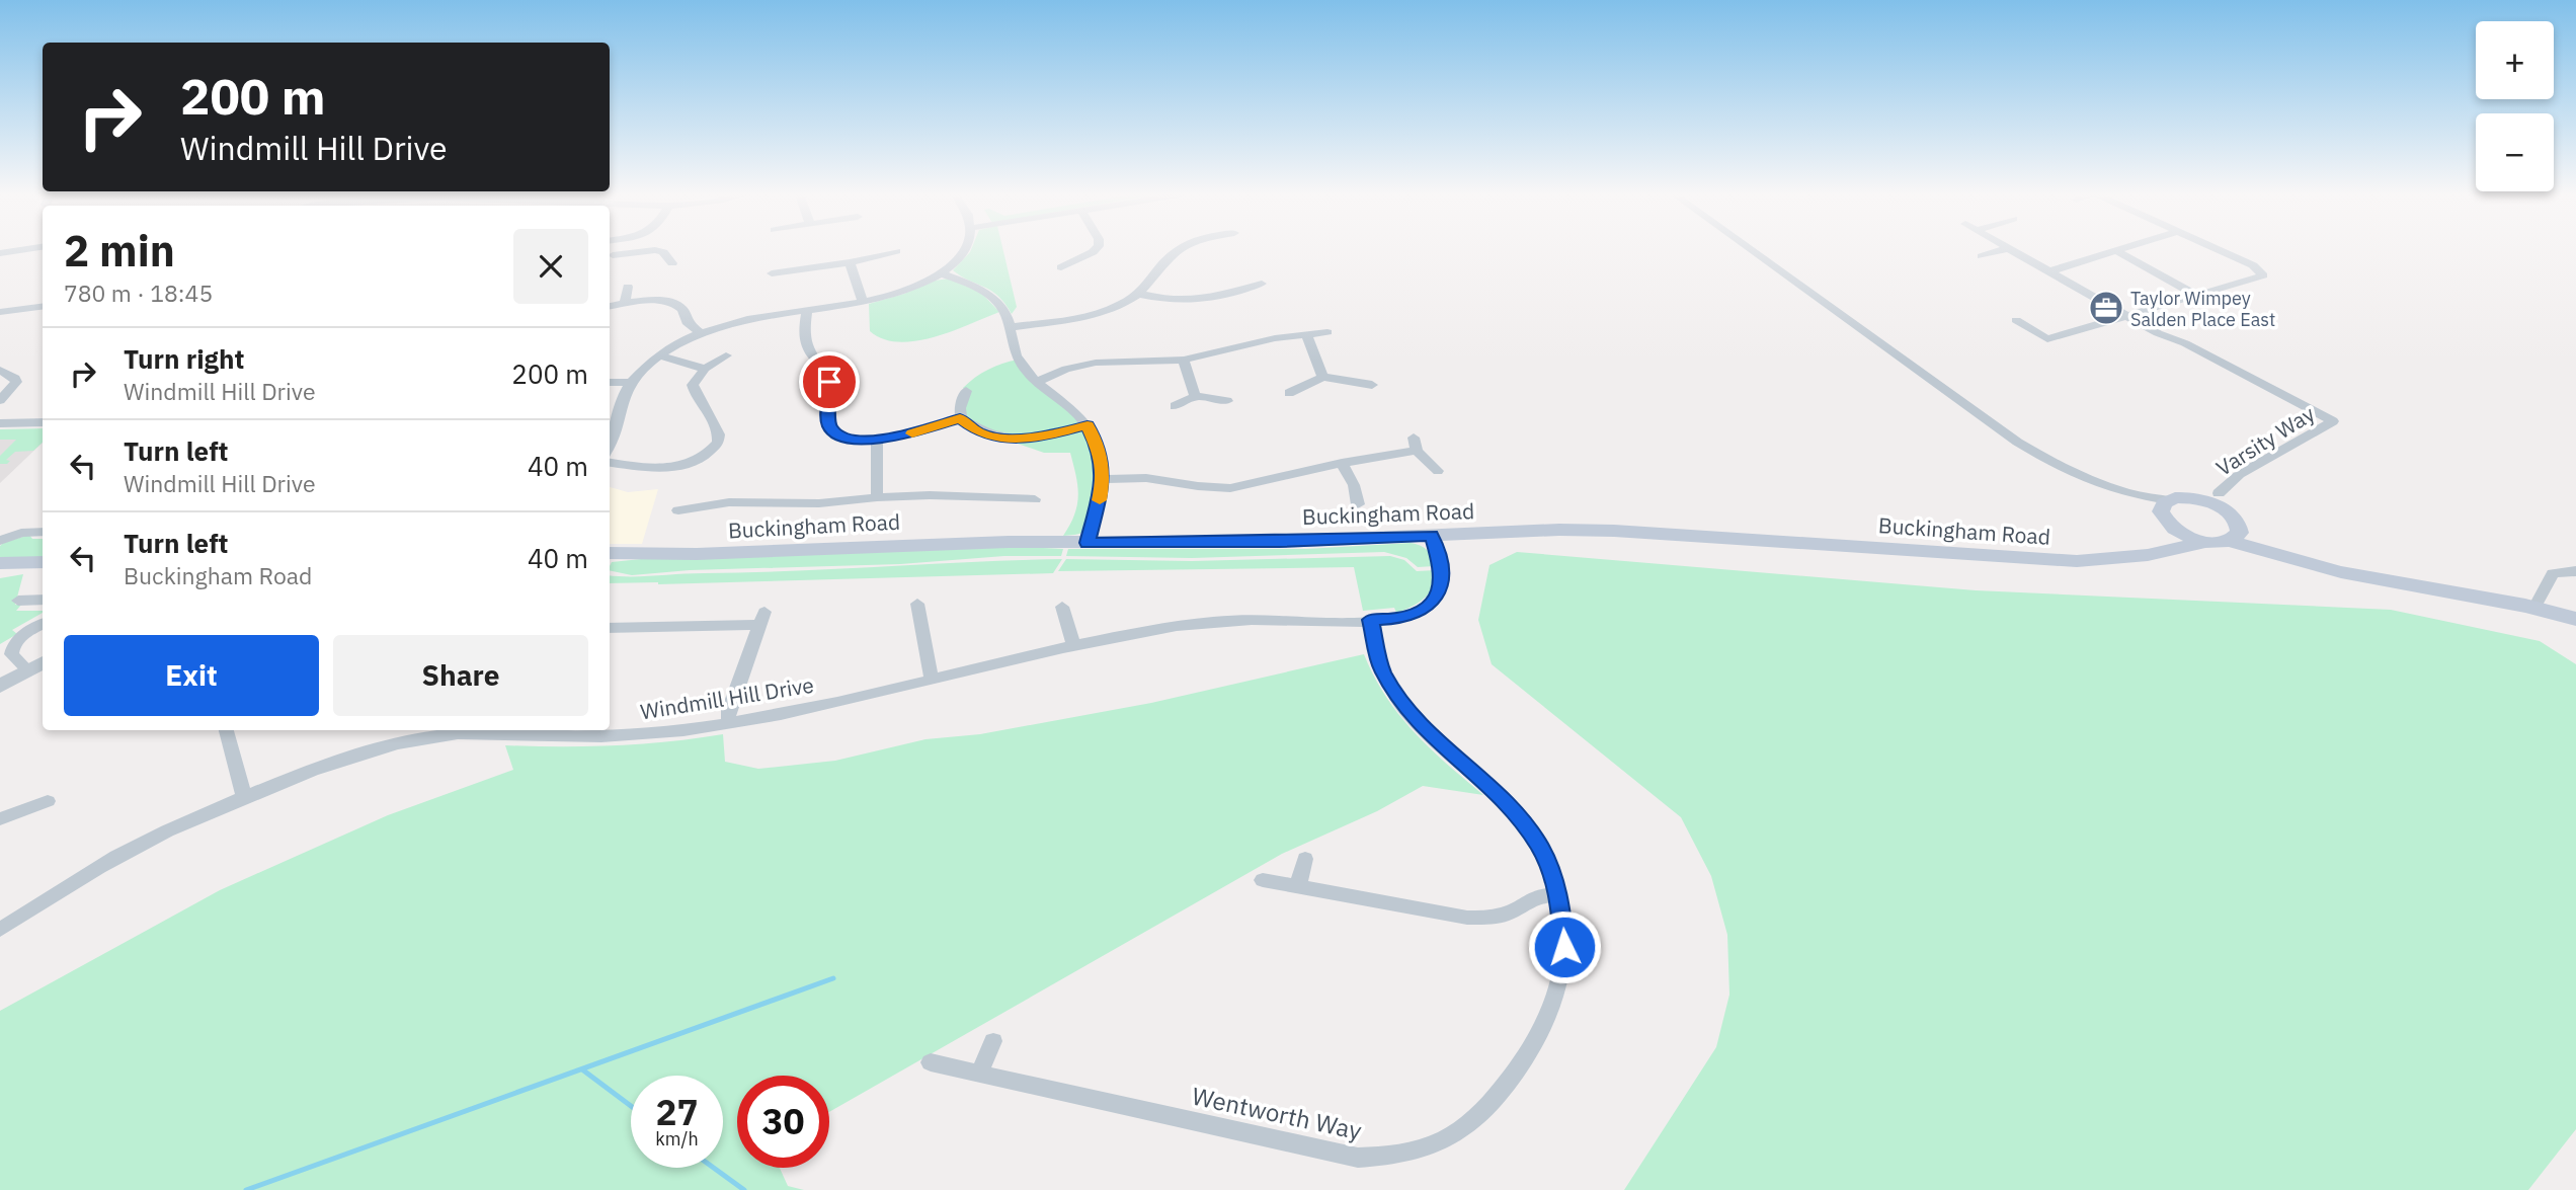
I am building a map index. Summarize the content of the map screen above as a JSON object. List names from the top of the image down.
{
  "streets": {
    "main road": ["Buckingham Road"],
    "street": ["Varsity Way", "Windmill Hill Drive", "Wentworth Way"]
  },
  "crossings": [
    ["Buckingham Road", "Windmill Hill Drive"],
    ["Windmill Hill Drive", "Wentworth Way"]
  ],
  "places": {
    "office": ["Taylor Wimpey Salden Place East"]
  },
  "page": {
    "map_buttons": ["+", "−"],
    "turn": ["200 m", "Windmill Hill Drive"],
    "heading": ["2 min", "780 m · 18:45"],
    "list": [
      {
        "name": "Turn right",
        "note": "Windmill Hill Drive",
        "value": "200 m"
      },
      {
        "name": "Turn left",
        "note": "Windmill Hill Drive",
        "value": "40 m"
      },
      {
        "name": "Turn left",
        "note": "Buckingham Road",
        "value": "40 m"
      }
    ],
    "buttons": ["Exit", "Share"],
    "speed": "27 km/h",
    "limit": "30"
  }
}
